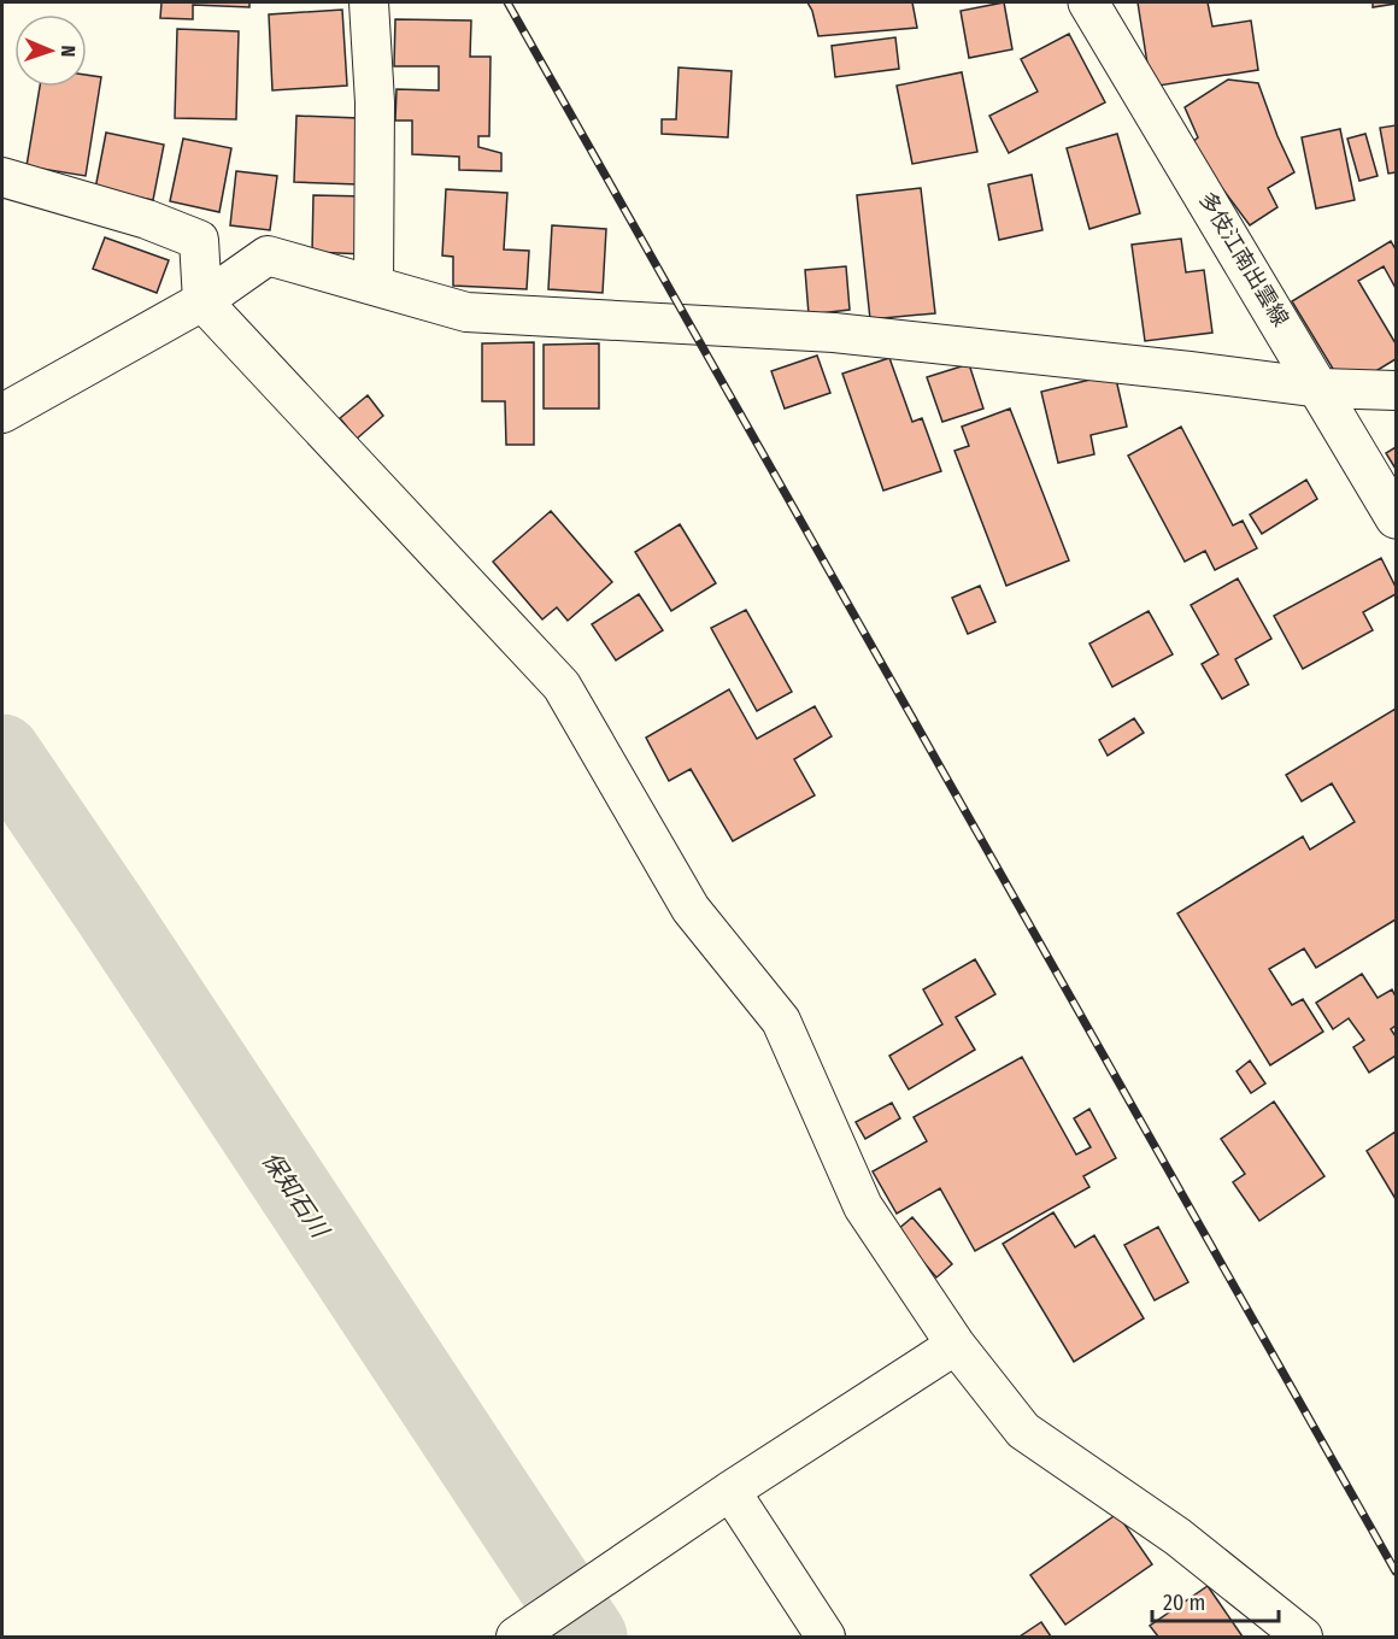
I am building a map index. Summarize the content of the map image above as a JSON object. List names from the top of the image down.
{
  "streets": {
    "main road": ["多伎江南出雲線"]
  },
  "water": ["保知石川"],
  "scale_bar": "20 m",
  "north": "right"
}
